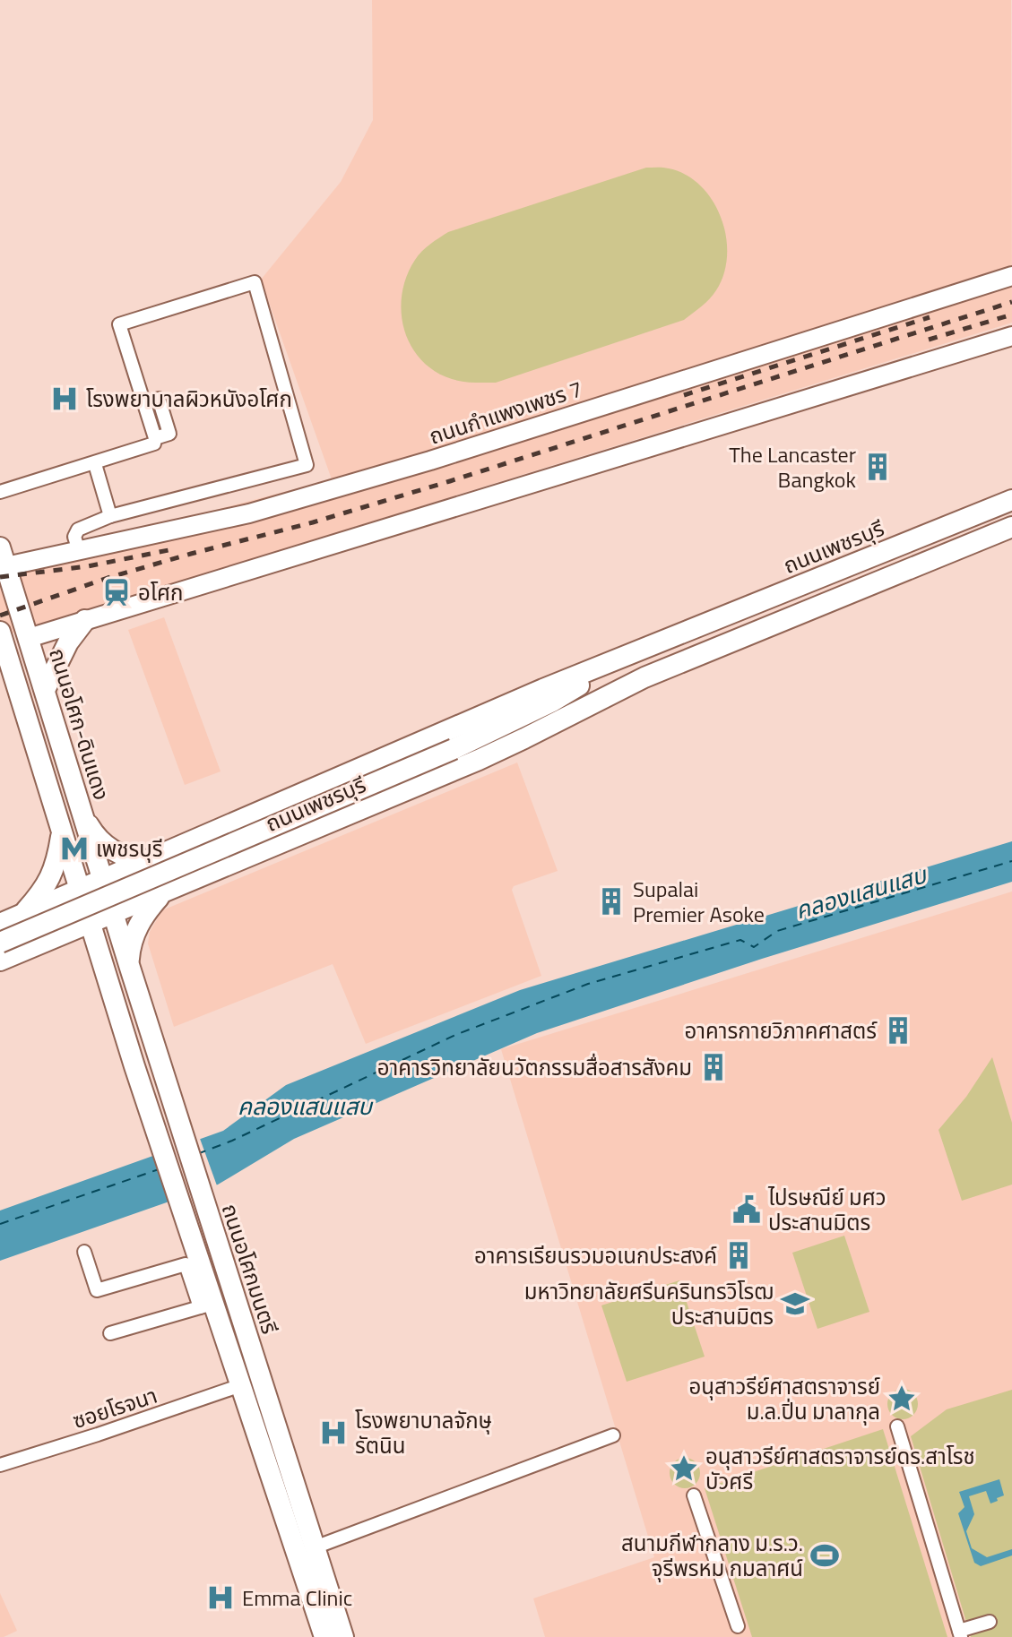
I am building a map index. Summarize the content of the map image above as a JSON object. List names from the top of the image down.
{
  "streets": {
    "main road": ["ถนนเพชรบุรี", "ถนนอโศก-ดินแดง", "ถนนอโศกมนตรี"],
    "street": ["ถนนกำแพงเพชร 7", "ซอยโรจนา"]
  },
  "crossings": [
    ["ถนนกำแพงเพชร 7", "ถนนอโศก-ดินแดง"],
    ["ถนนเพชรบุรี", "ถนนอโศก-ดินแดง"],
    ["ถนนเพชรบุรี", "ถนนอโศกมนตรี"],
    ["ถนนอโศก-ดินแดง", "ถนนอโศกมนตรี"],
    ["ถนนอโศกมนตรี", "ซอยโรจนา"]
  ],
  "water": ["คลองแสนแสบ"],
  "places": {
    "hospital": ["โรงพยาบาลผิวหนังอโศก", "โรงพยาบาลจักษุ รัตนิน", "Emma Clinic"],
    "building": [
      "The Lancaster Bangkok",
      "Supalai Premier Asoke",
      "อาคารกายวิภาคศาสตร์",
      "อาคารวิทยาลัยนวัตกรรมสื่อสารสังคม",
      "อาคารเรียนรวมอเนกประสงค์"
    ],
    "station": ["อโศก"],
    "metro station": ["เพชรบุรี"],
    "public building": ["ไปรษณีย์ มศว ประสานมิตร"],
    "school or university": ["มหาวิทยาลัยศรีนครินทรวิโรฒ ประสานมิตร"],
    "place": ["อนุสาวรีย์ศาสตราจารย์ ม.ล.ปิ่น มาลากุล", "อนุสาวรีย์ศาสตราจารย์ดร.สาโรช บัวศรี"],
    "sports": ["สนามกีฬากลาง ม.ร.ว. จุรีพรหม กมลาศน์"]
  }
}
